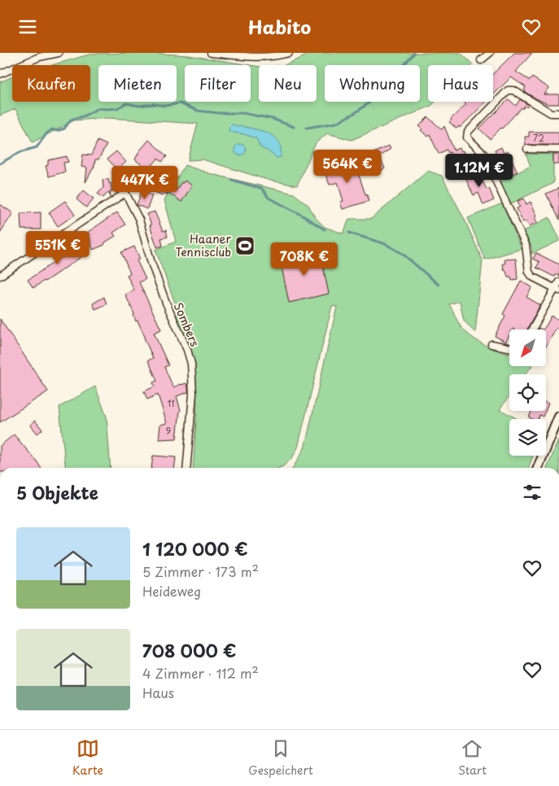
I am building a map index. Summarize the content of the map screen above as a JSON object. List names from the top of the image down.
{
  "streets": {
    "street": ["Sombers"]
  },
  "places": {
    "sports": ["Haaner Tennisclub"]
  },
  "house_numbers": ["72", "11", "9"],
  "north": "bottom left",
  "page": {
    "header": "Habito",
    "chip": [
      "Kaufen",
      "Mieten",
      "Filter",
      "Neu",
      "Wohnung",
      "Haus"
    ],
    "price": [
      "564K €",
      "1.12M €",
      "447K €",
      "551K €",
      "708K €"
    ],
    "heading": "5 Objekte",
    "list": [
      {
        "name": "1 120 000 €",
        "note": "5 Zimmer · 173 m² · Heideweg"
      },
      {
        "name": "708 000 €",
        "note": "4 Zimmer · 112 m² · Haus"
      }
    ],
    "tabs": ["Karte", "Gespeichert", "Start"]
  }
}
